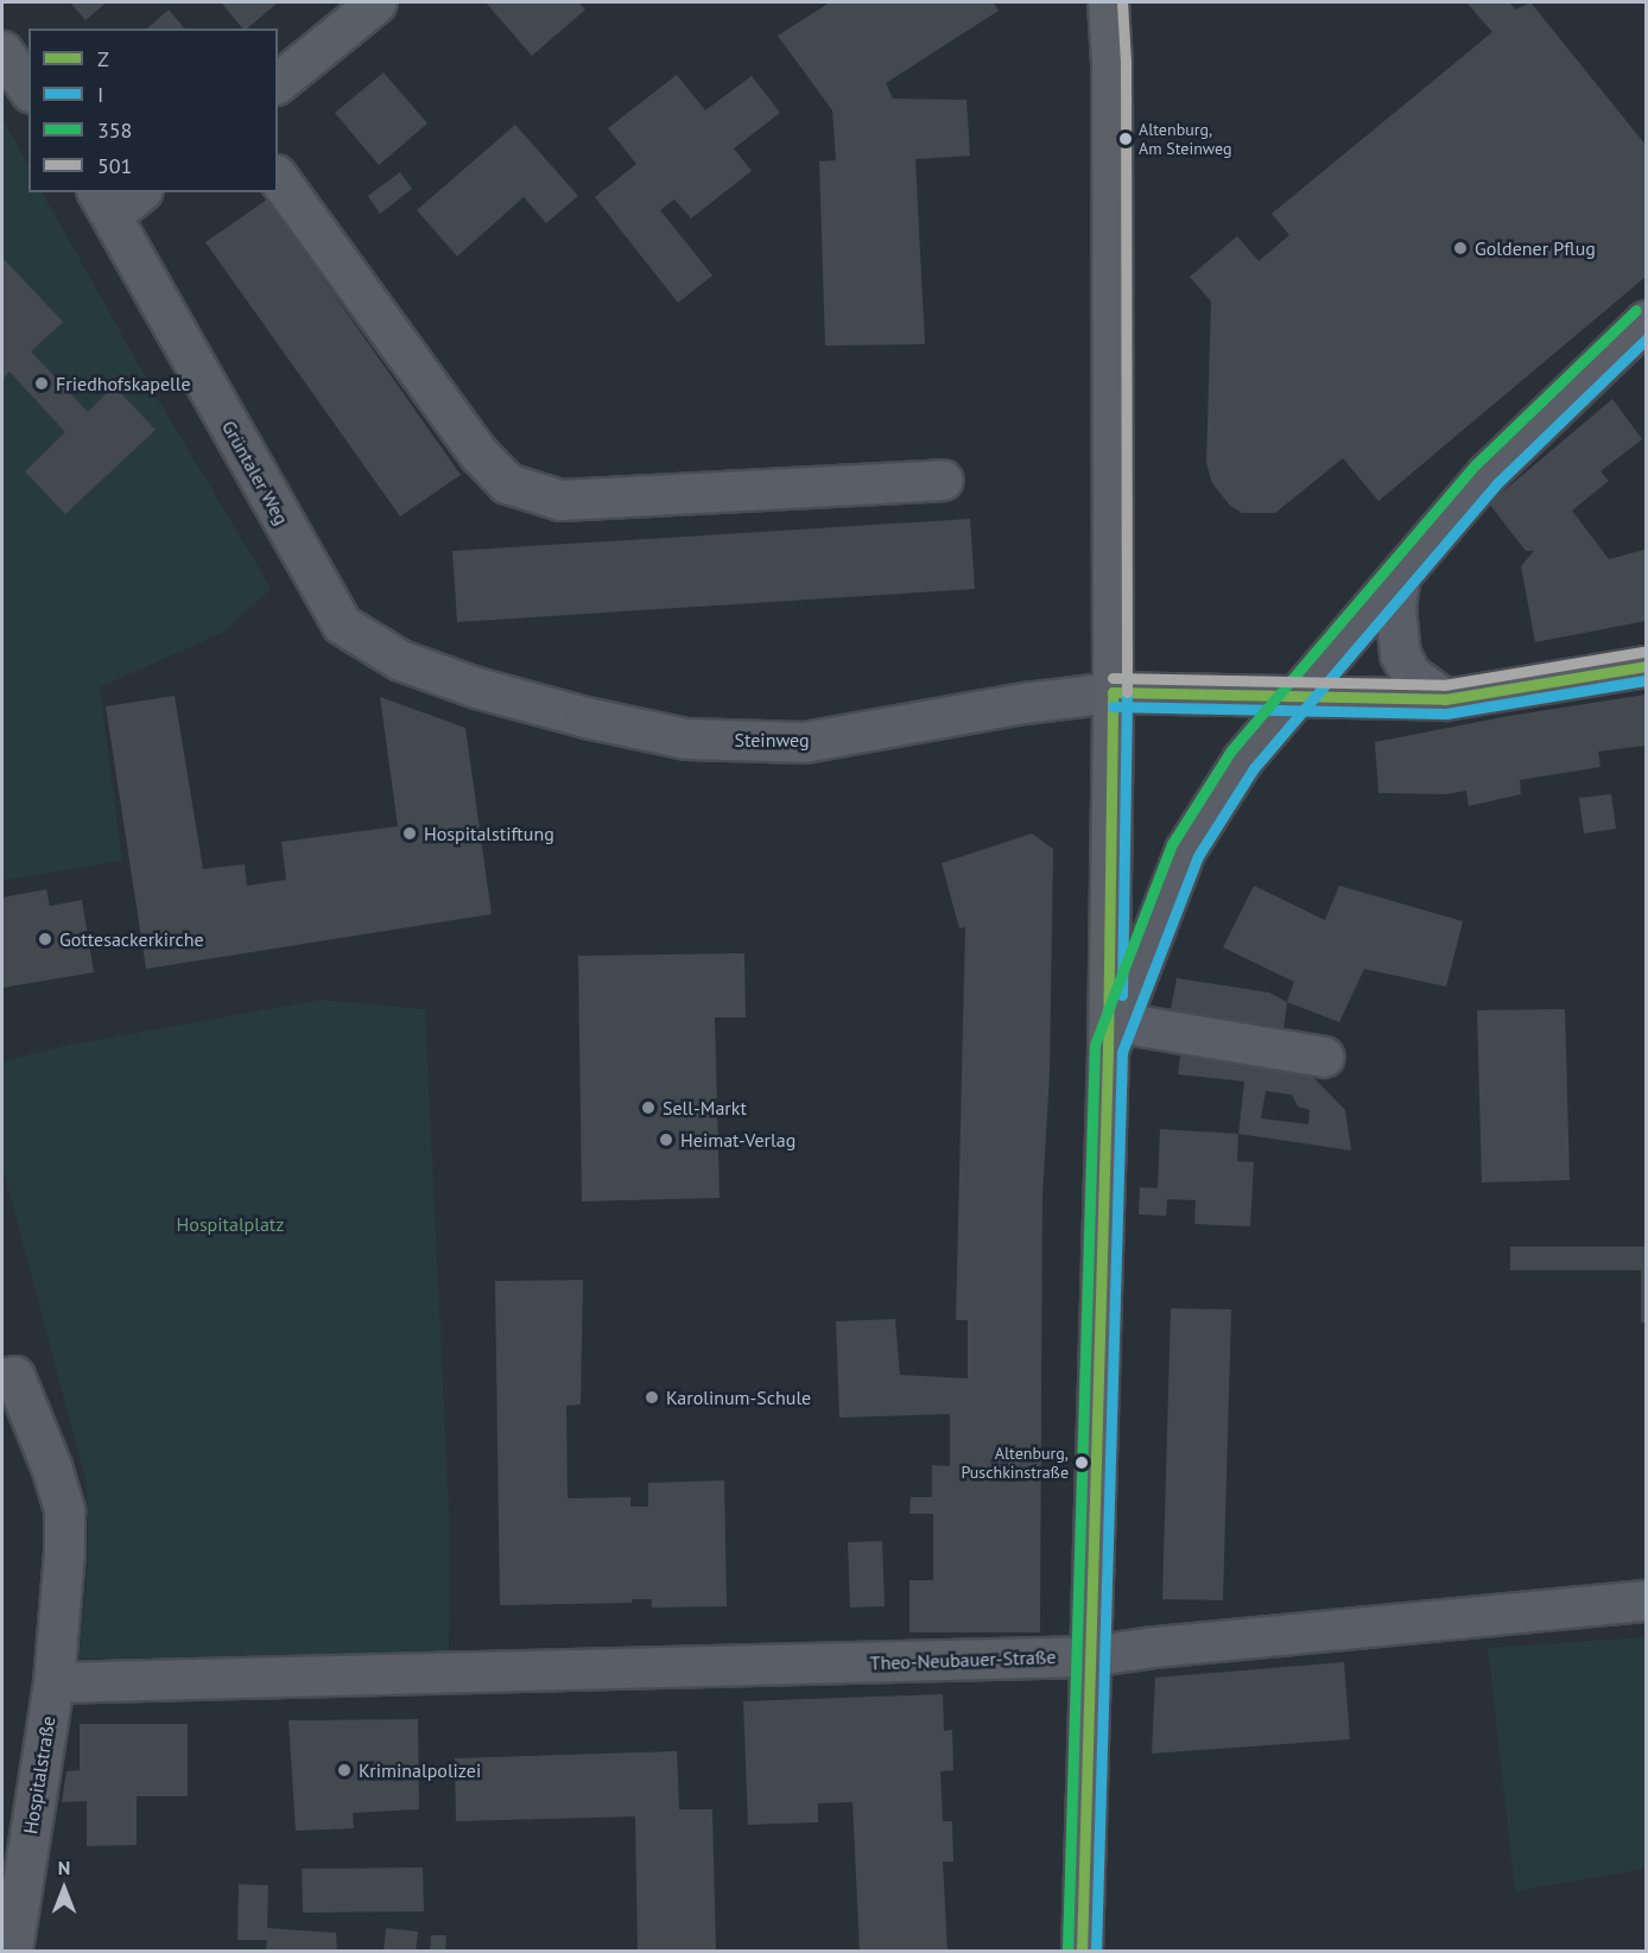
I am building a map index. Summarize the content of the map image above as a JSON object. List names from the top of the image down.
{
  "streets": {
    "street": [
      "Grüntaler Weg",
      "Steinweg",
      "Theo-Neubauer-Straße",
      "Hospitalstraße"
    ]
  },
  "crossings": [
    ["Grüntaler Weg", "Steinweg"],
    ["Theo-Neubauer-Straße", "Hospitalstraße"]
  ],
  "parks": ["Hospitalplatz"],
  "places": [
    "Altenburg, Am Steinweg",
    "Goldener Pflug",
    "Friedhofskapelle",
    "Hospitalstiftung",
    "Gottesackerkirche",
    "Sell-Markt",
    "Heimat-Verlag",
    "Karolinum-Schule",
    "Altenburg, Puschkinstraße",
    "Kriminalpolizei"
  ],
  "lines": [
    "transit line 501",
    "transit line 358",
    "transit line I",
    "transit line Z"
  ],
  "legend": [
    "Z",
    "I",
    "358",
    "501"
  ],
  "north": "top"
}
